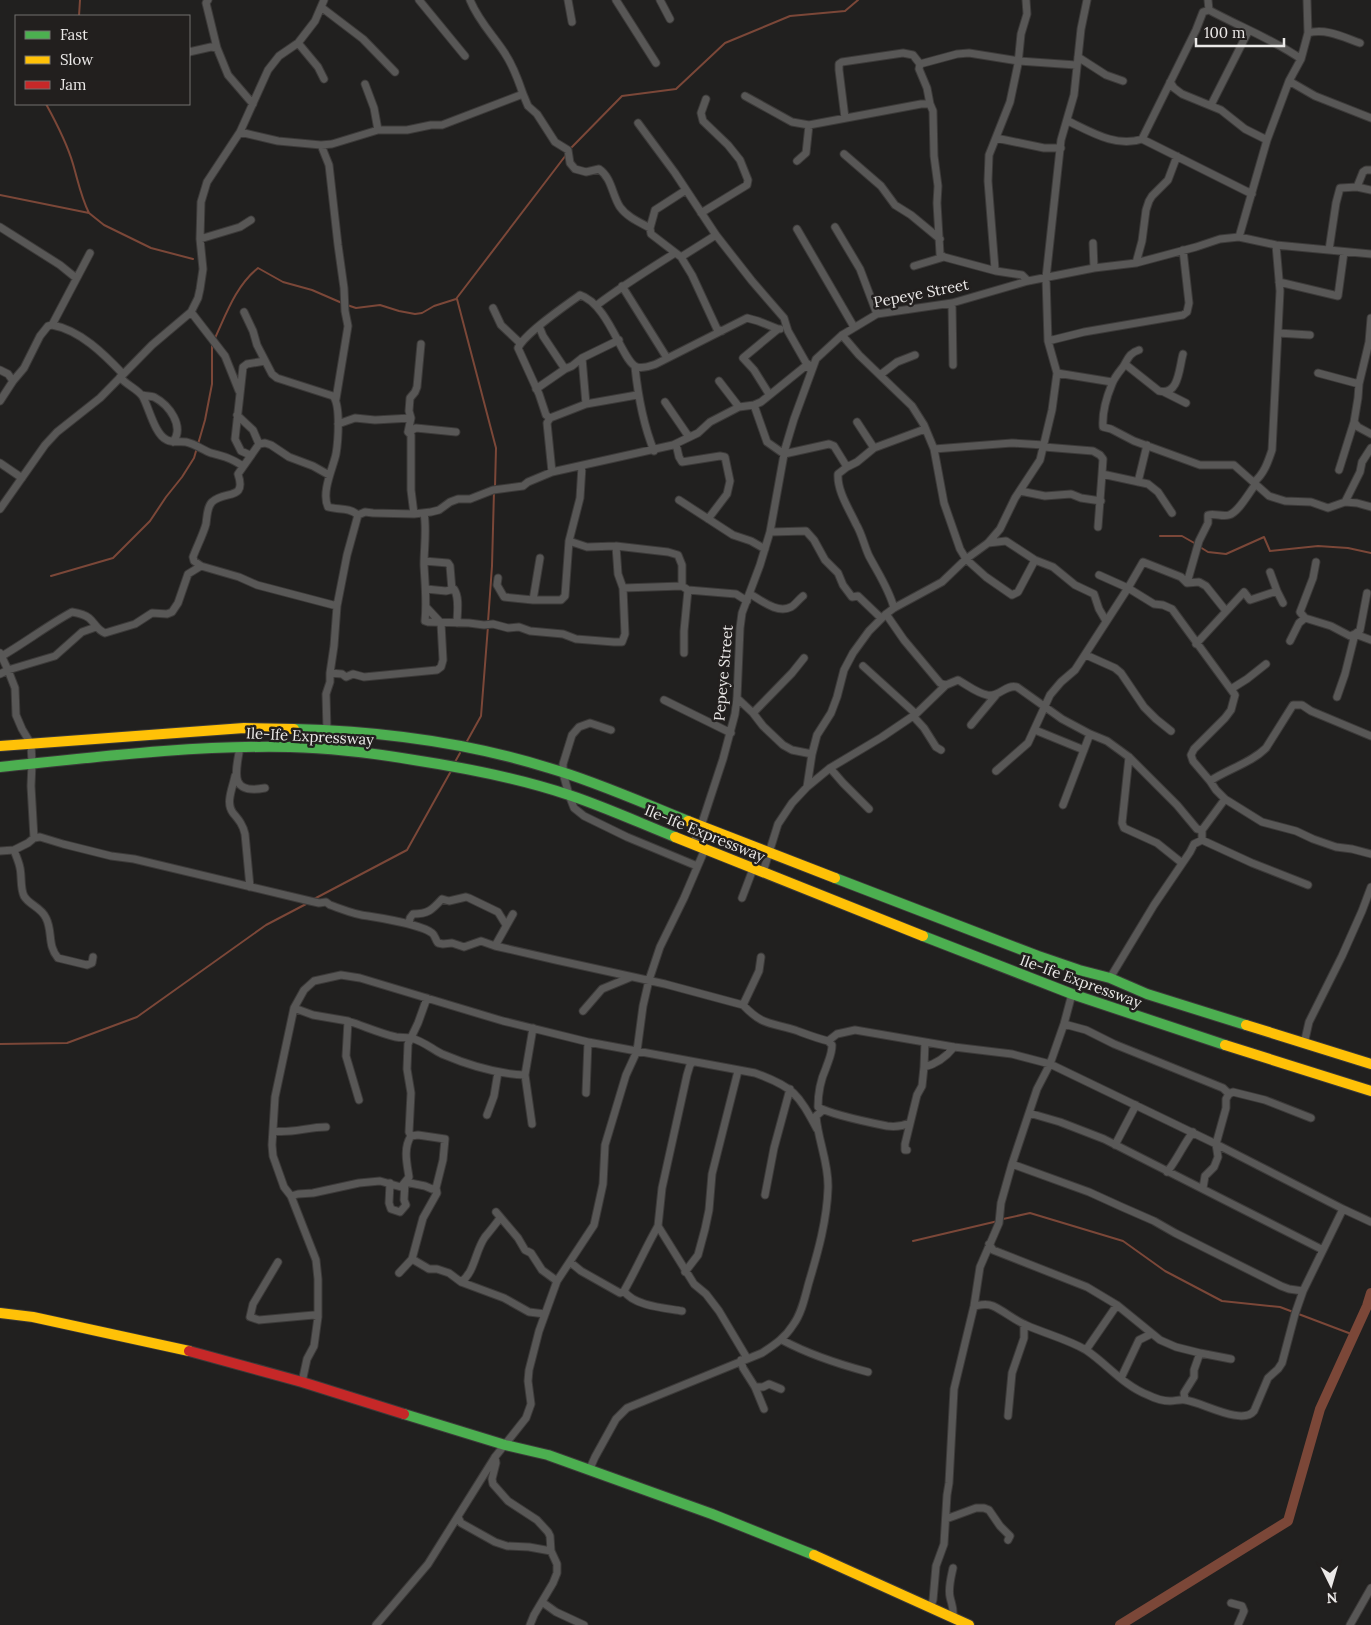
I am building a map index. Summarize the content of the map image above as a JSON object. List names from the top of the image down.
{
  "streets": {
    "main road": ["Ile-Ife Expressway"],
    "street": ["Pepeye Street"]
  },
  "crossings": [
    ["Pepeye Street", "Ile-Ife Expressway"]
  ],
  "legend": ["Fast", "Slow", "Jam"],
  "scale_bar": "100 m",
  "north": "bottom"
}
